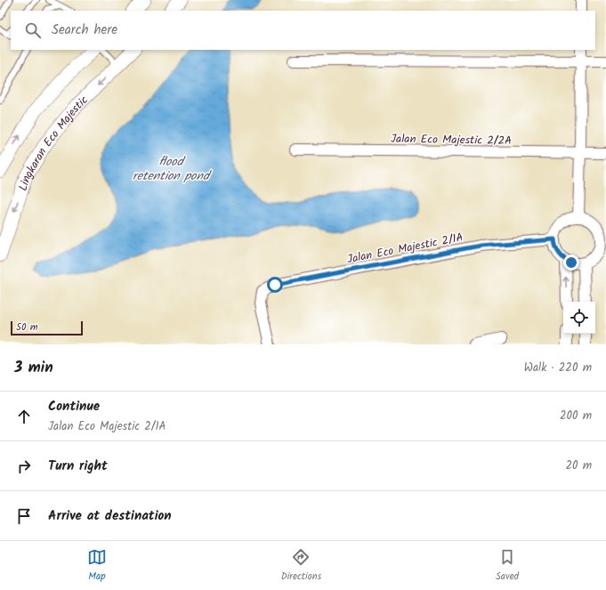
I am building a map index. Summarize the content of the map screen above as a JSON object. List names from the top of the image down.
{
  "streets": {
    "street": ["Jalan Eco Majestic 2/2A", "Lingkaran Eco Majestic", "Jalan Eco Majestic 2/1A"]
  },
  "water": ["flood retention pond"],
  "scale_bar": "50 m",
  "page": {
    "search": "Search here",
    "scale": "50 m",
    "heading": ["3 min", "Walk · 220 m"],
    "list": [
      ["Continue", "Jalan Eco Majestic 2/1A", "200 m"],
      ["Turn right", "20 m"],
      "Arrive at destination"
    ],
    "nav": ["Map", "Directions", "Saved"]
  }
}
